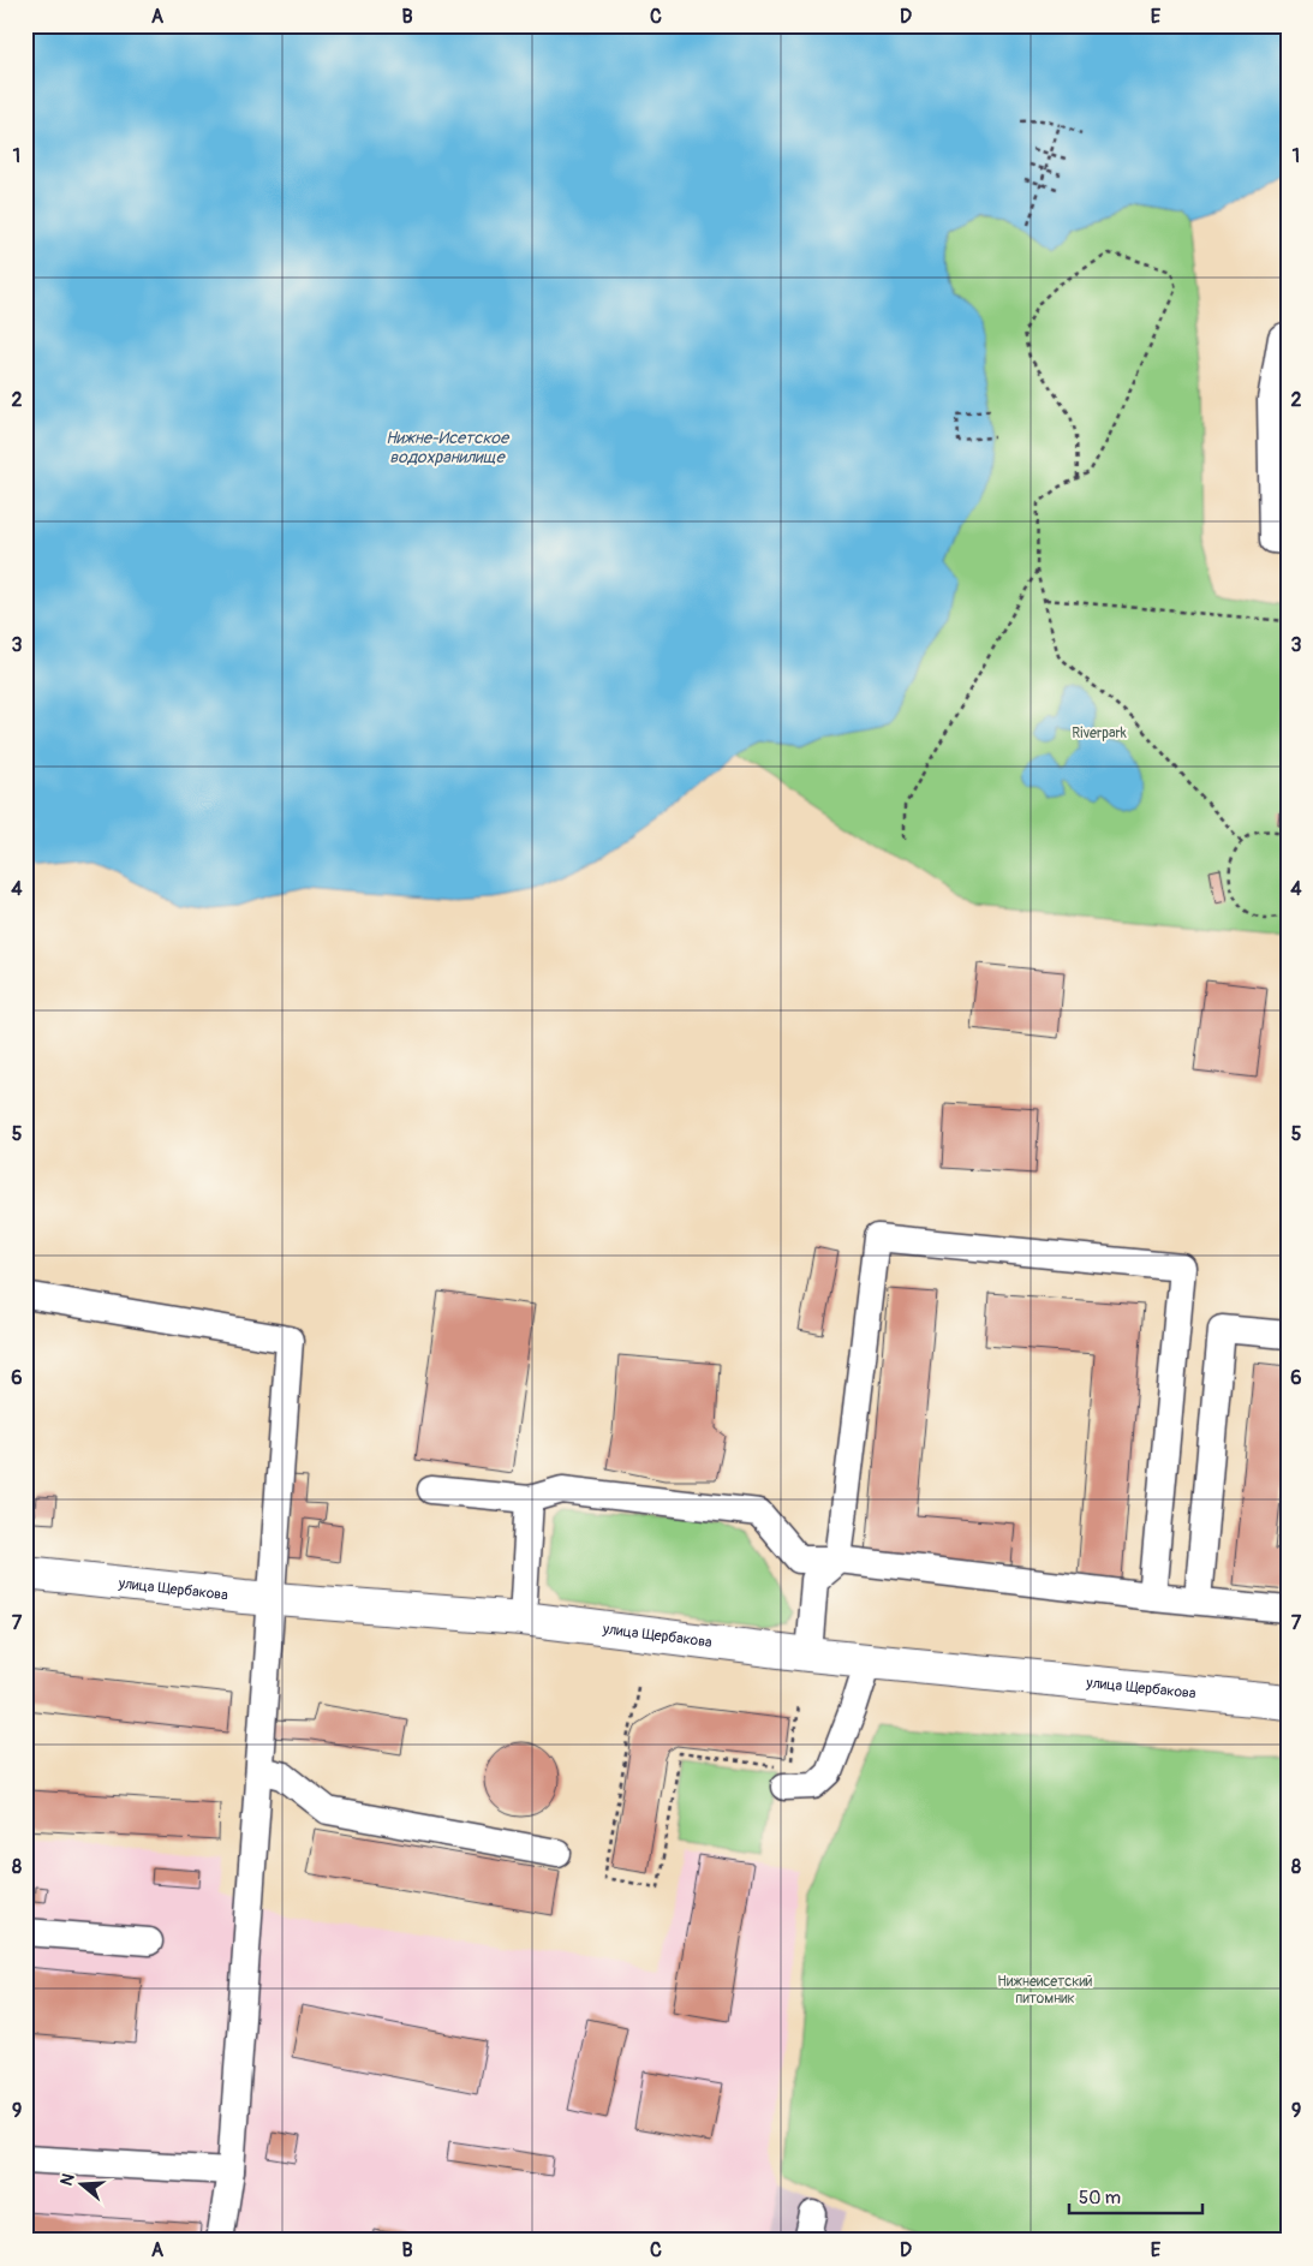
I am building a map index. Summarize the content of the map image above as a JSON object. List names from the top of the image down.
{
  "streets": {
    "main road": ["улица Щербакова"]
  },
  "water": ["Нижне-Исетское водохранилище"],
  "parks": ["Riverpark", "Нижнеисетский питомник"],
  "scale_bar": "50 m",
  "north": "left",
  "grid": {
    "columns": [
      "A",
      "B",
      "C",
      "D",
      "E"
    ],
    "rows": [
      "1",
      "2",
      "3",
      "4",
      "5",
      "6",
      "7",
      "8",
      "9"
    ]
  }
}
